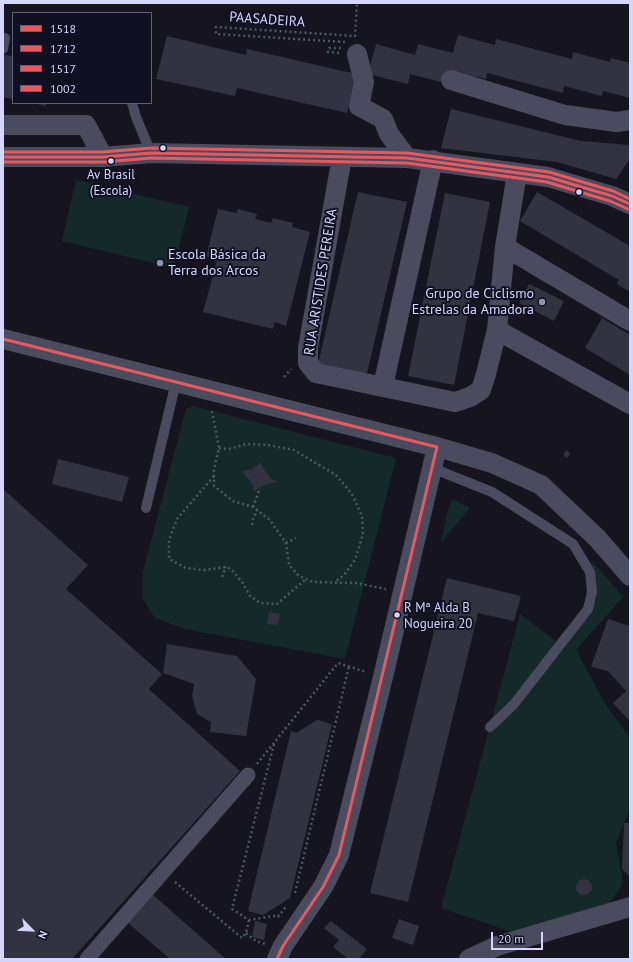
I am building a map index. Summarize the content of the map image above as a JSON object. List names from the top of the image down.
{
  "streets": {
    "street": ["RUA ARISTIDES PEREIRA"],
    "path": ["PAASADEIRA"]
  },
  "places": [
    "Av Brasil (Escola)",
    "Escola Básica da Terra dos Arcos",
    "Grupo de Ciclismo Estrelas da Amadora",
    "R Mª Alda B Nogueira 20"
  ],
  "lines": [
    "transit line 1002",
    "transit line 1712",
    "transit line 1517",
    "transit line 1518"
  ],
  "legend": [
    "1518",
    "1712",
    "1517",
    "1002"
  ],
  "scale_bar": "20 m",
  "north": "bottom right"
}
